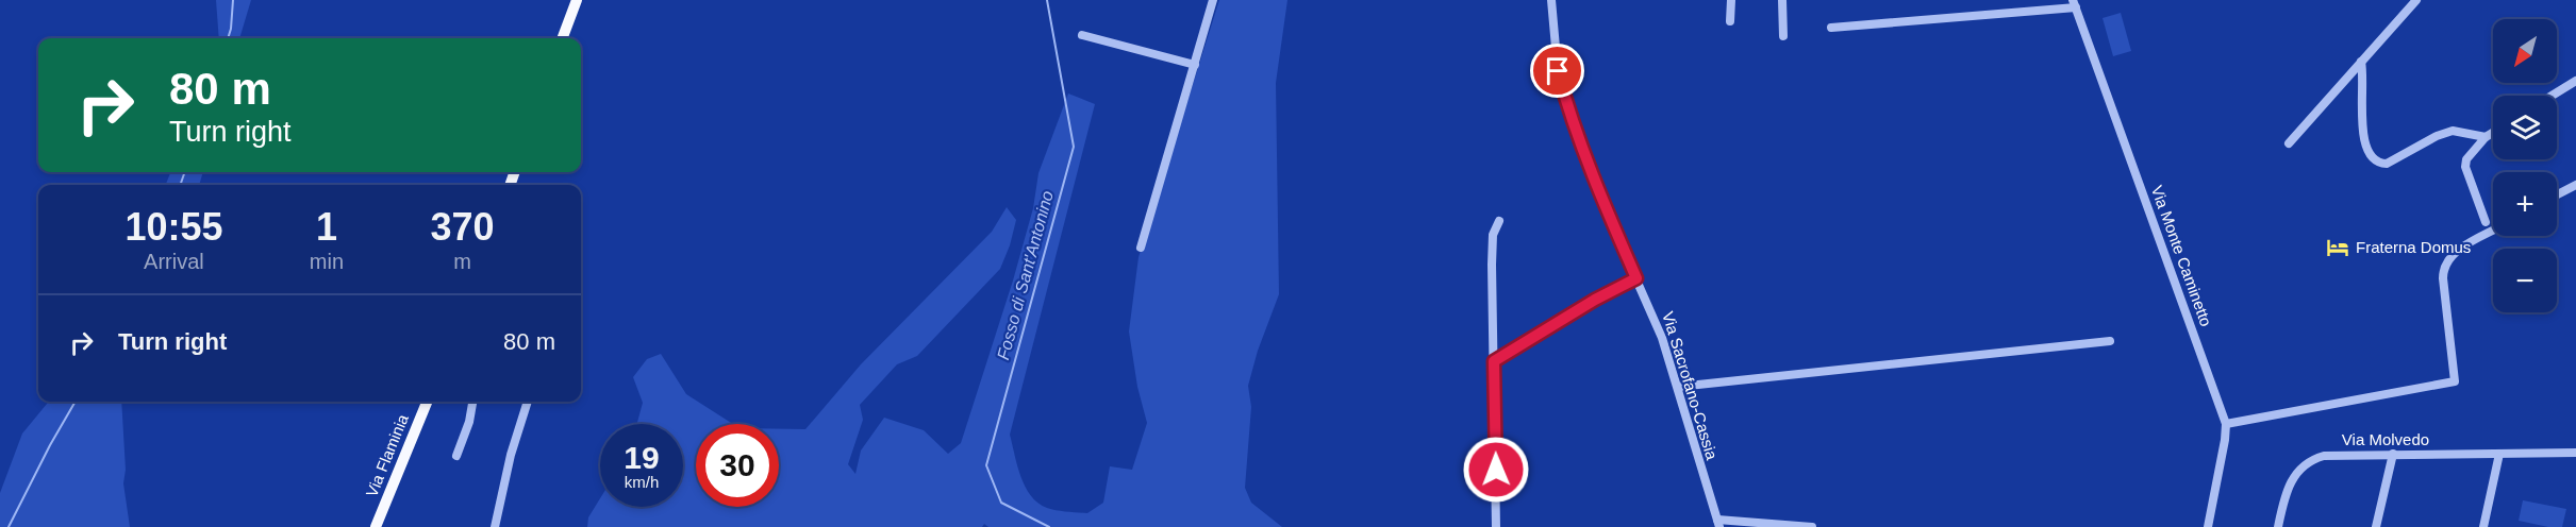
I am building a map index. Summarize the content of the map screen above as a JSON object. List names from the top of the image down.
{
  "streets": {
    "main road": ["Via Flaminia"],
    "street": ["Via Monte Caminetto", "Via Sacrofano-Cassia", "Via Molvedo"]
  },
  "water": ["Fosso di Sant'Antonino"],
  "places": {
    "hotel": ["Fraterna Domus"]
  },
  "north": "bottom left",
  "page": {
    "map_buttons": ["+", "−"],
    "turn": ["80 m", "Turn right"],
    "eta": [
      "10:55",
      "Arrival",
      "1",
      "min",
      "370",
      "m"
    ],
    "list": [
      {
        "name": "Turn right",
        "value": "80 m"
      }
    ],
    "speed": "19 km/h",
    "limit": "30"
  }
}
